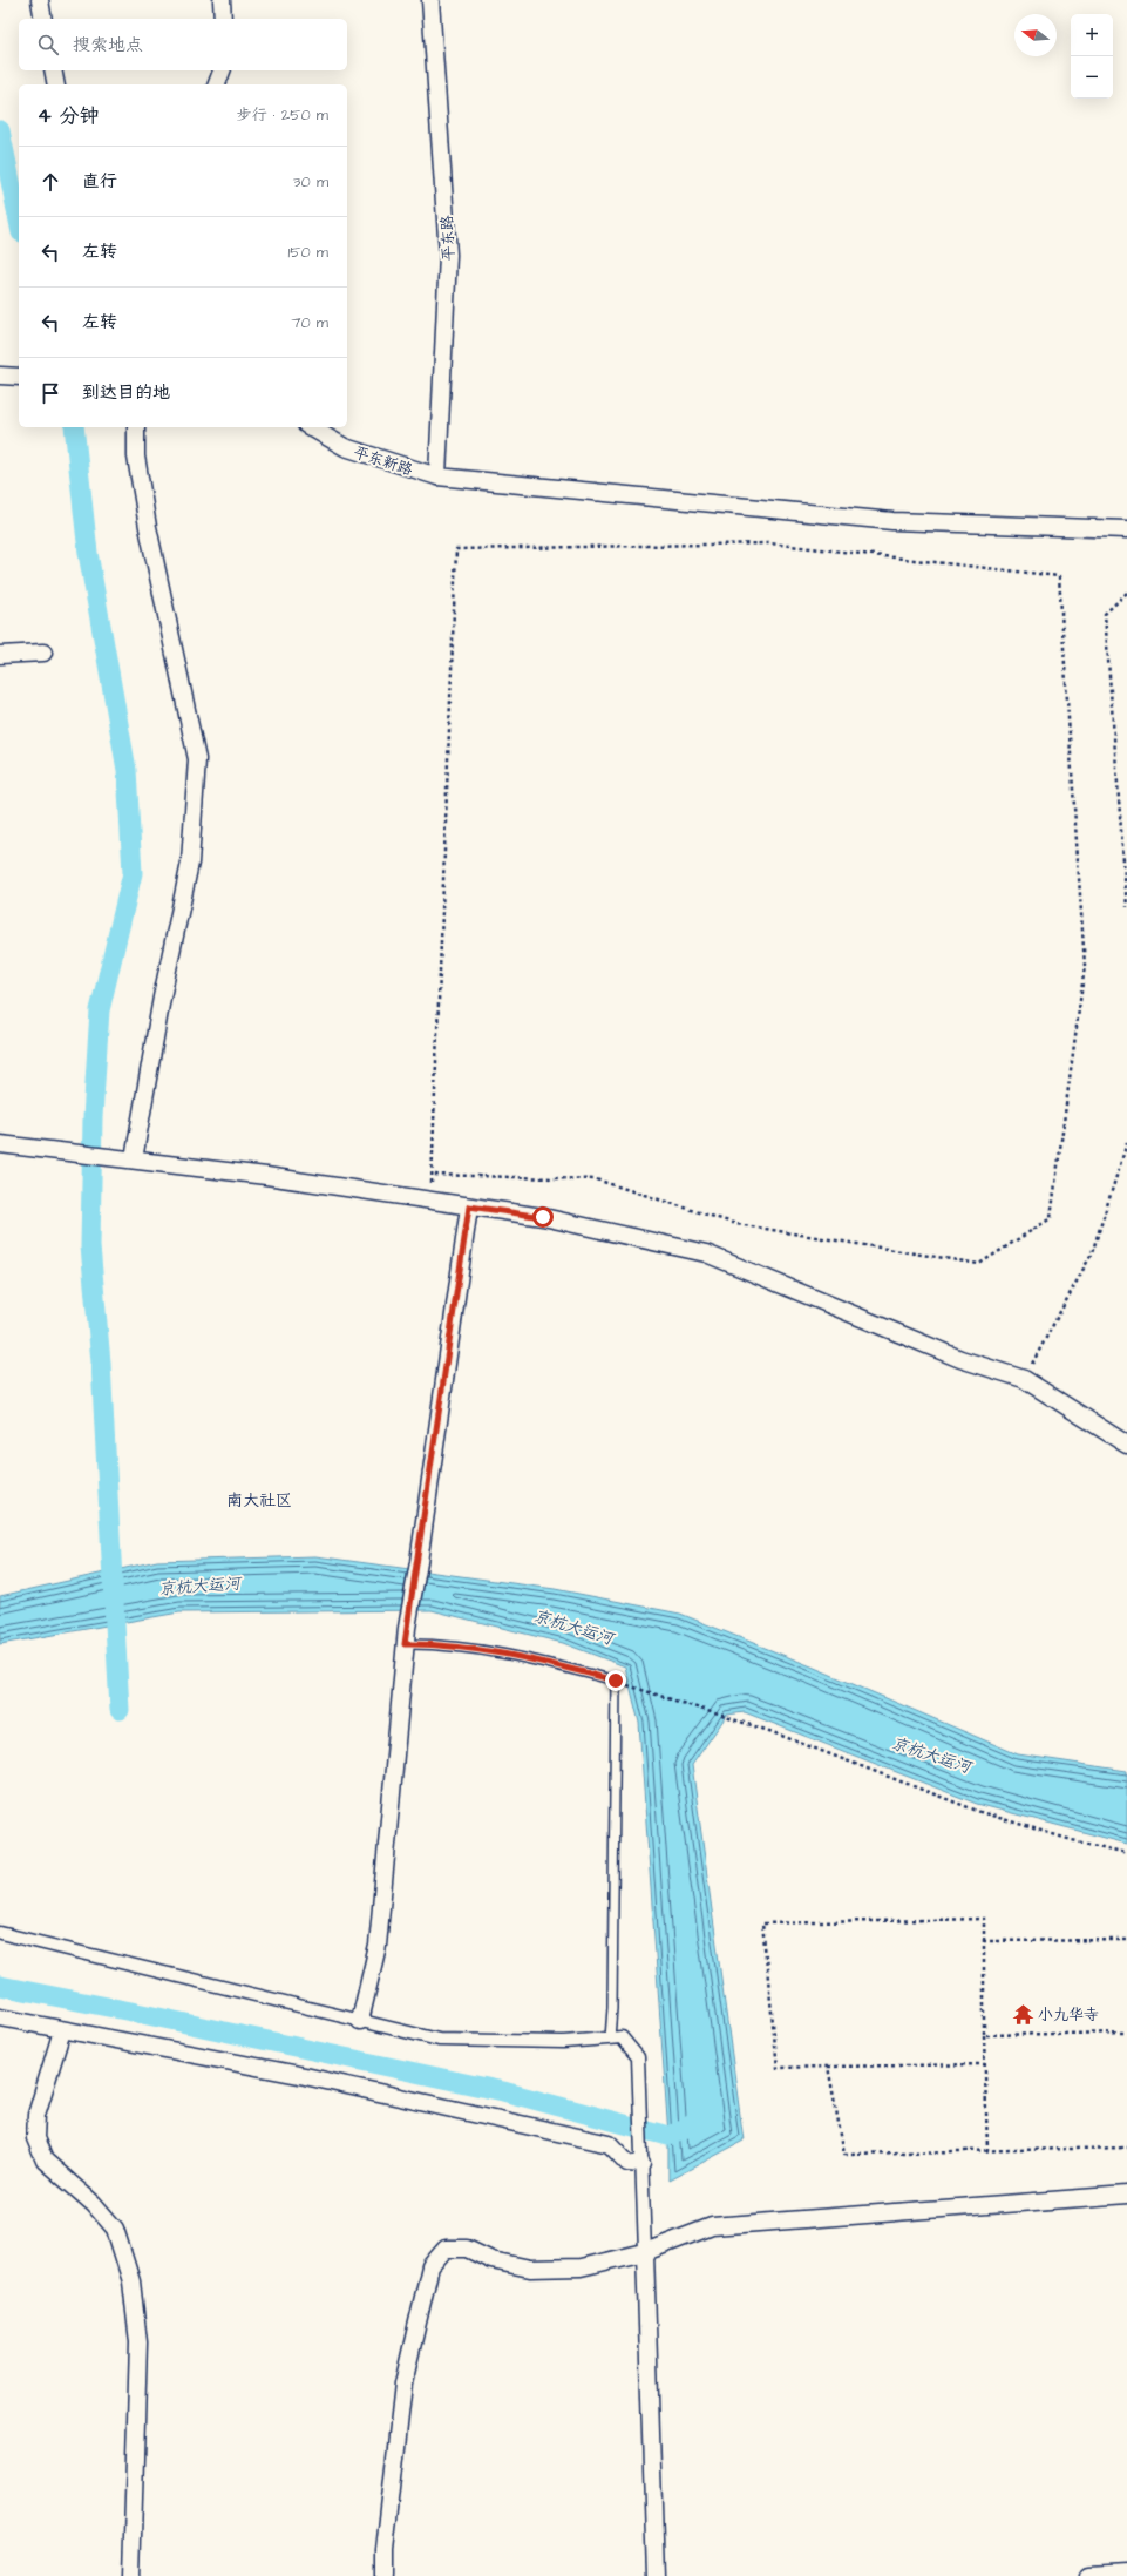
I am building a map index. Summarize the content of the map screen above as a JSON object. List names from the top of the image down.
{
  "streets": {
    "street": ["平东路", "平东新路"]
  },
  "crossings": [
    ["平东路", "平东新路"]
  ],
  "districts": ["南大社区"],
  "water": ["京杭大运河"],
  "places": {
    "temple": ["小九华寺"]
  },
  "north": "left",
  "page": {
    "map_buttons": ["+", "−"],
    "search": "搜索地点",
    "heading": ["4 分钟", "步行 · 250 m"],
    "list": [
      ["直行", "30 m"],
      ["左转", "150 m"],
      ["左转", "70 m"],
      "到达目的地"
    ]
  }
}
